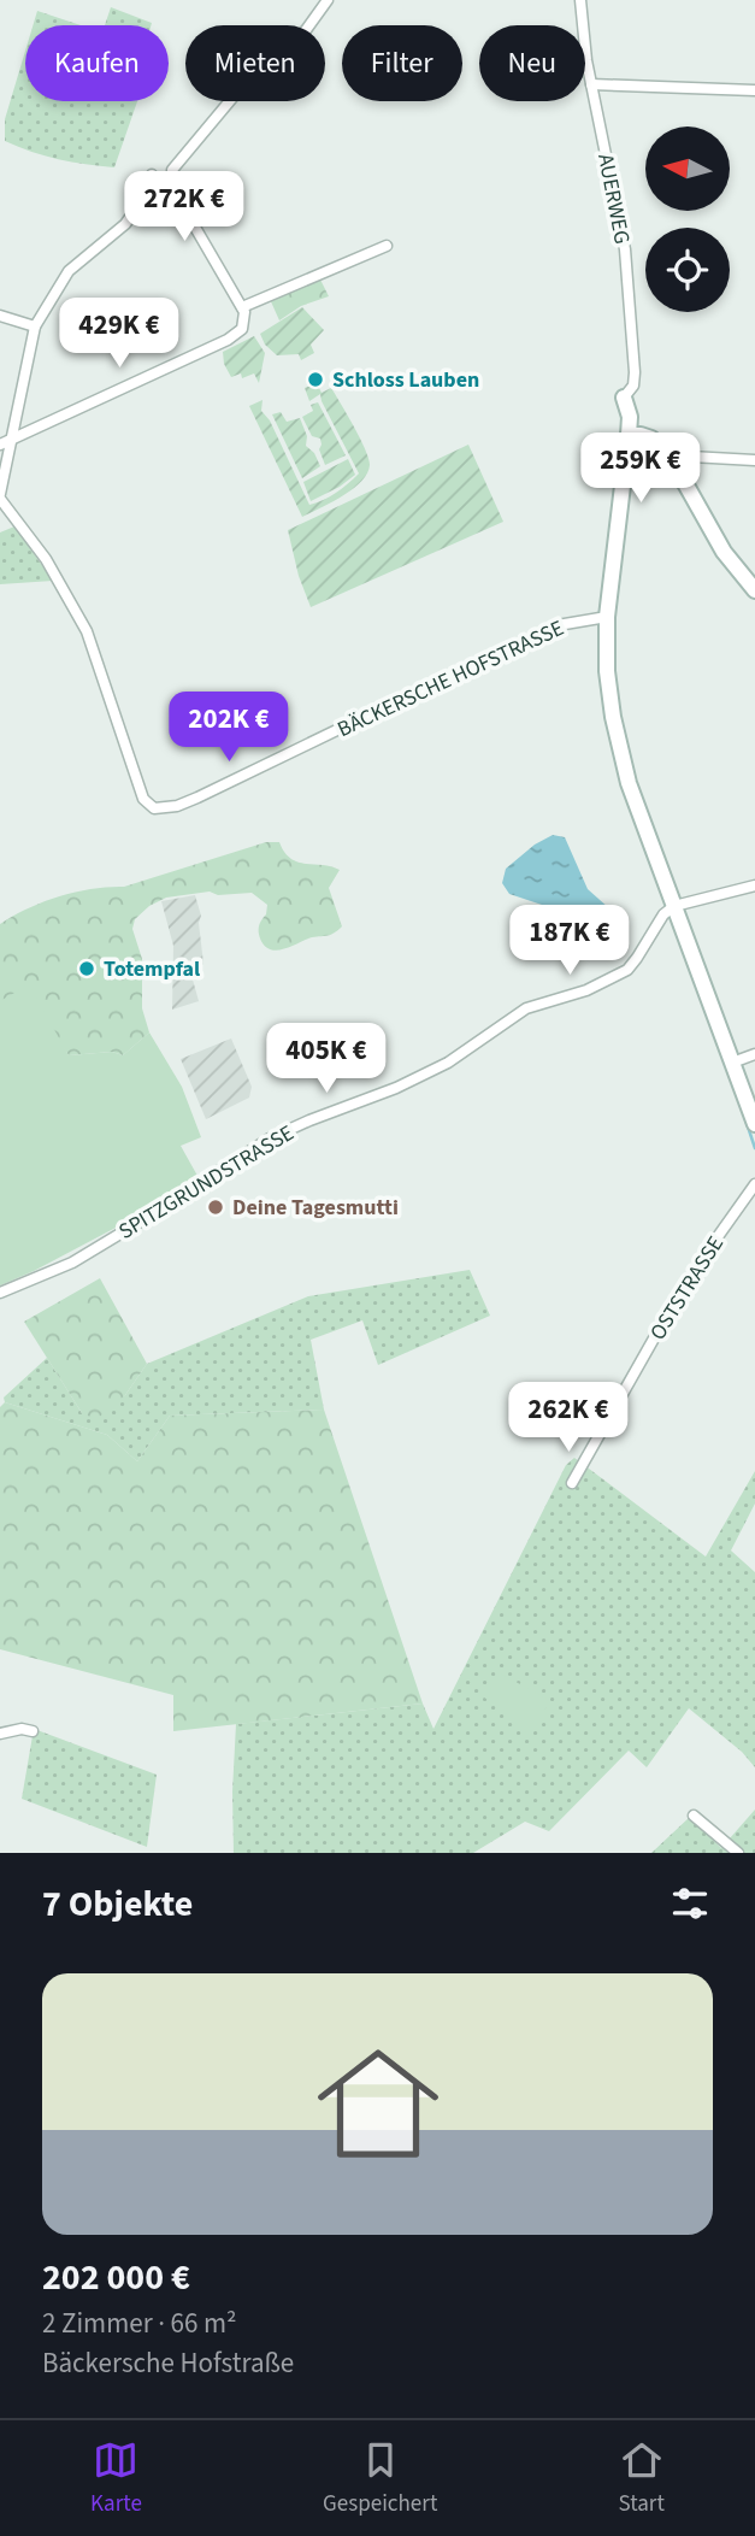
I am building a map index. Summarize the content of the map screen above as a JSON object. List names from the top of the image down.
{
  "streets": {
    "street": [
      "AUERWEG",
      "BÄCKERSCHE HOFSTRASSE",
      "SPITZGRUNDSTRASSE",
      "OSTSTRASSE"
    ]
  },
  "places": ["Schloss Lauben", "Totempfal", "Deine Tagesmutti"],
  "north": "left",
  "page": {
    "chip": [
      "Kaufen",
      "Mieten",
      "Filter",
      "Neu"
    ],
    "price": [
      "272K €",
      "429K €",
      "259K €",
      "202K €",
      "187K €",
      "405K €",
      "262K €"
    ],
    "heading": "7 Objekte",
    "list": [
      {
        "name": "202 000 €",
        "note": "2 Zimmer · 66 m² · Bäckersche Hofstraße"
      }
    ],
    "tabs": ["Karte", "Gespeichert", "Start"]
  }
}
